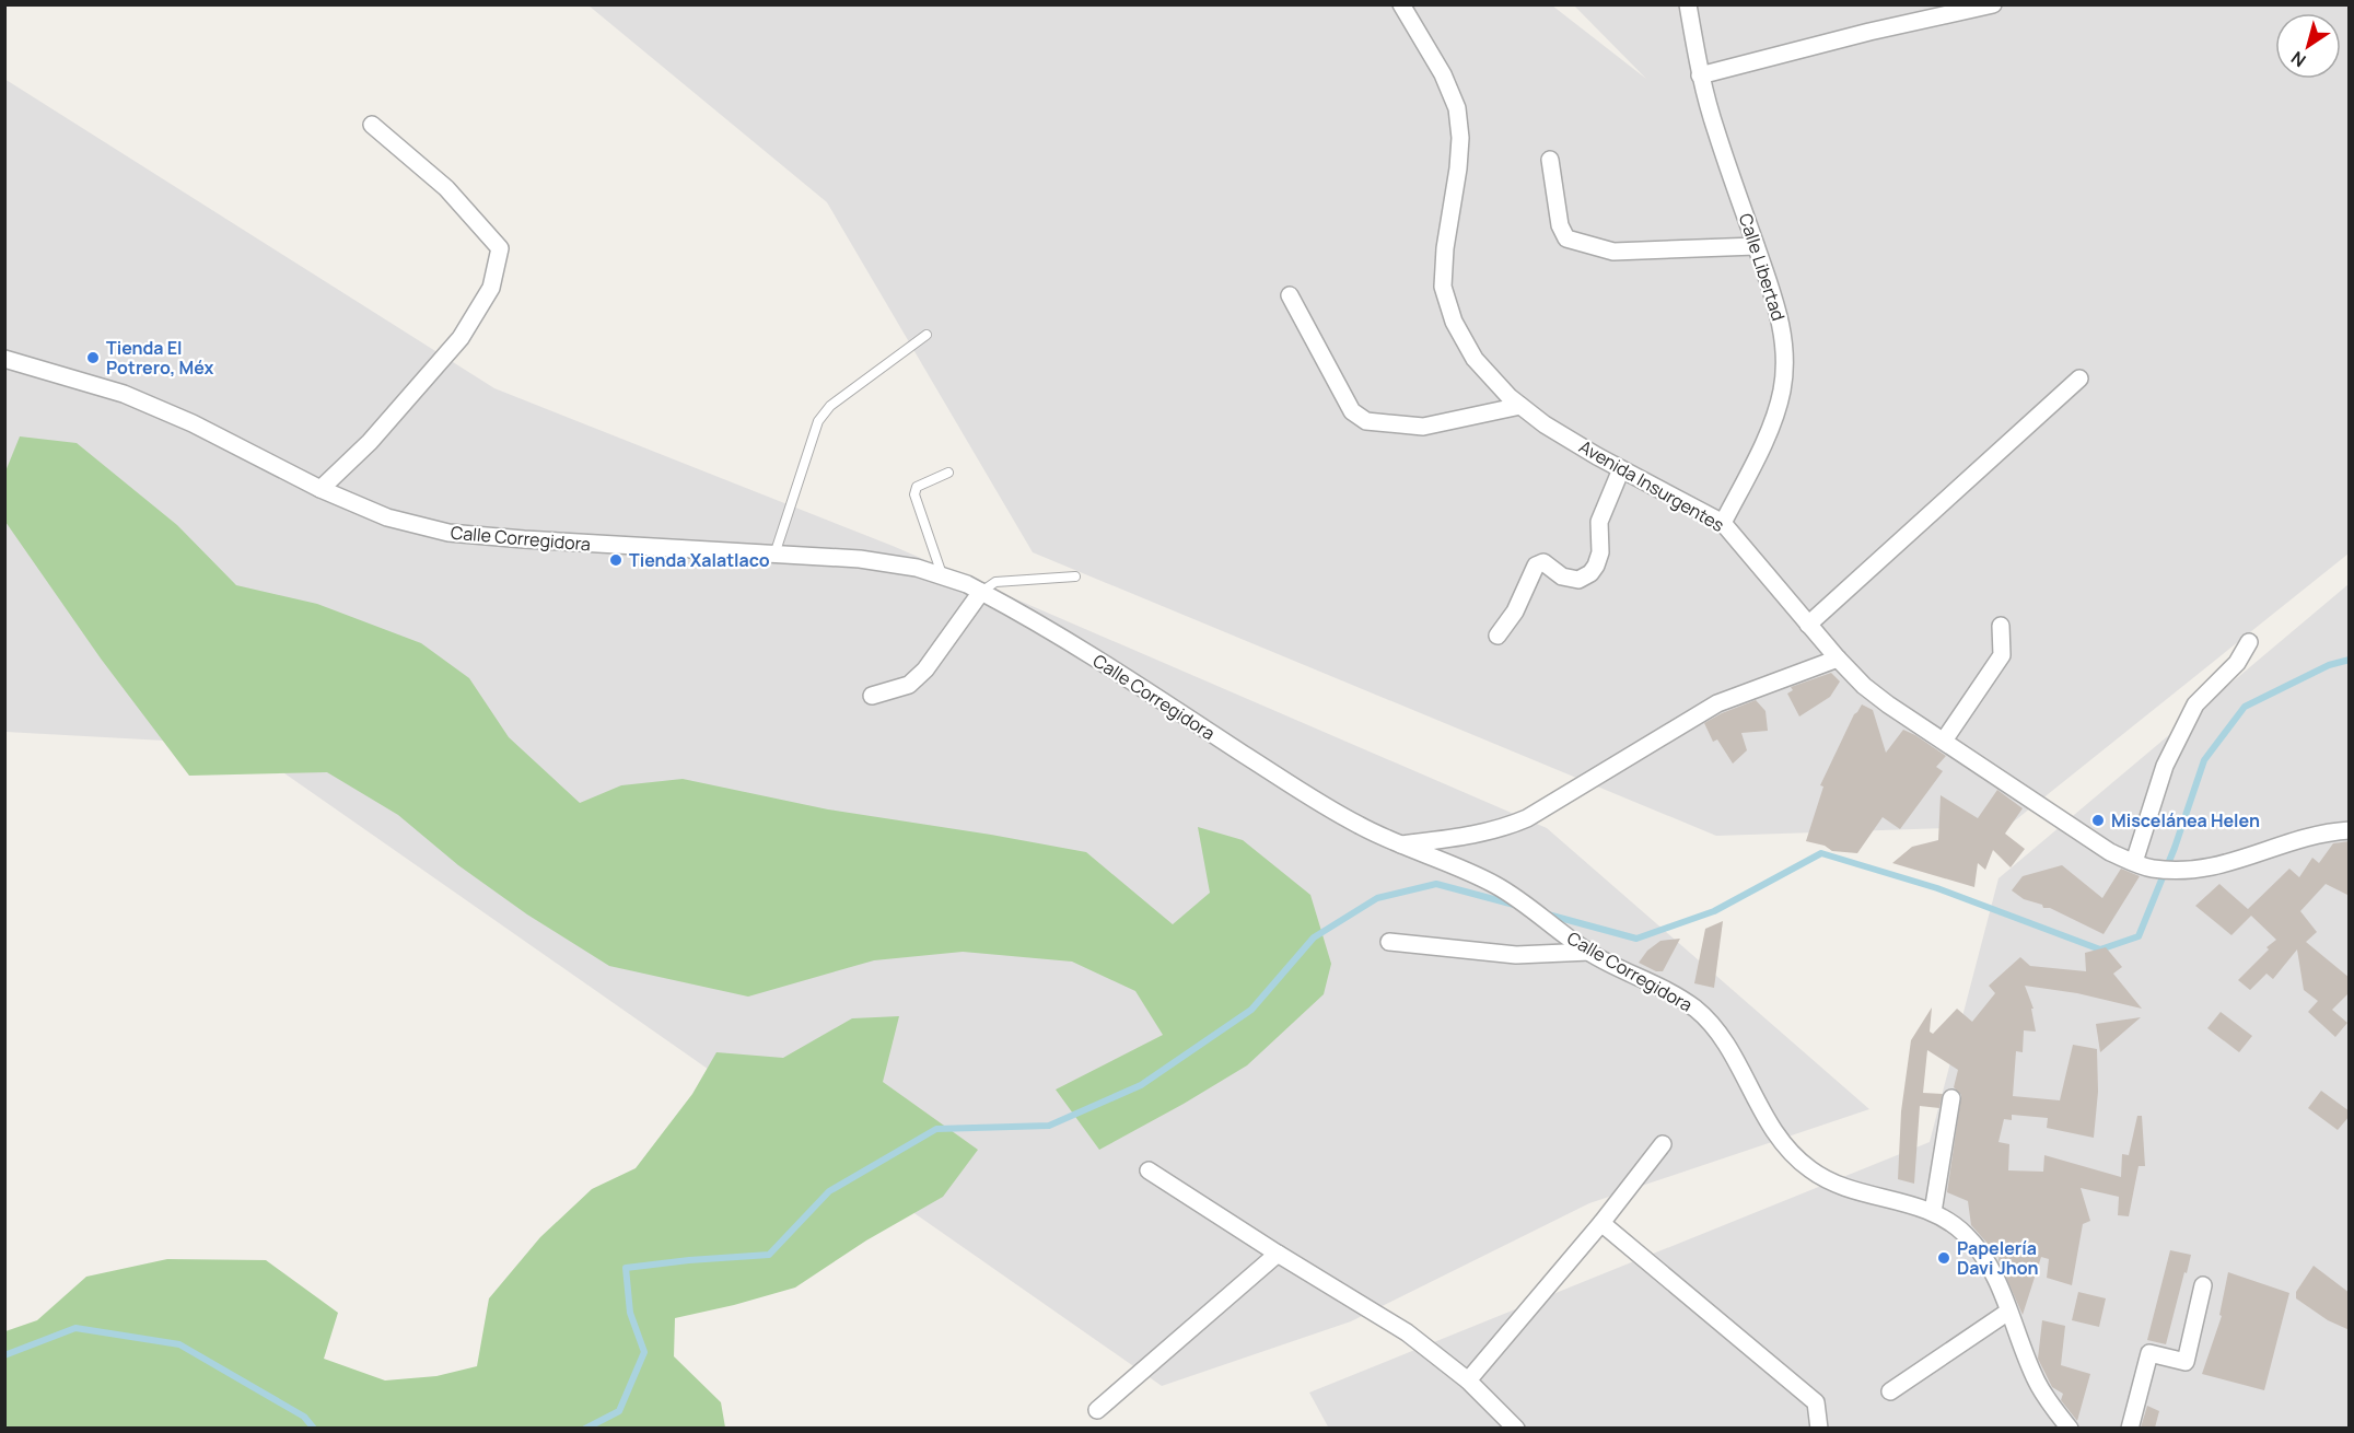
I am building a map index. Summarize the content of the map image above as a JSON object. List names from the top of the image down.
{
  "streets": {
    "street": ["Calle Libertad", "Avenida Insurgentes", "Calle Corregidora"]
  },
  "crossings": [
    ["Calle Libertad", "Avenida Insurgentes"]
  ],
  "places": [
    "Tienda El Potrero, Méx",
    "Tienda Xalatlaco",
    "Miscelánea Helen",
    "Papelería Davi Jhon"
  ],
  "north": "bottom left"
}
